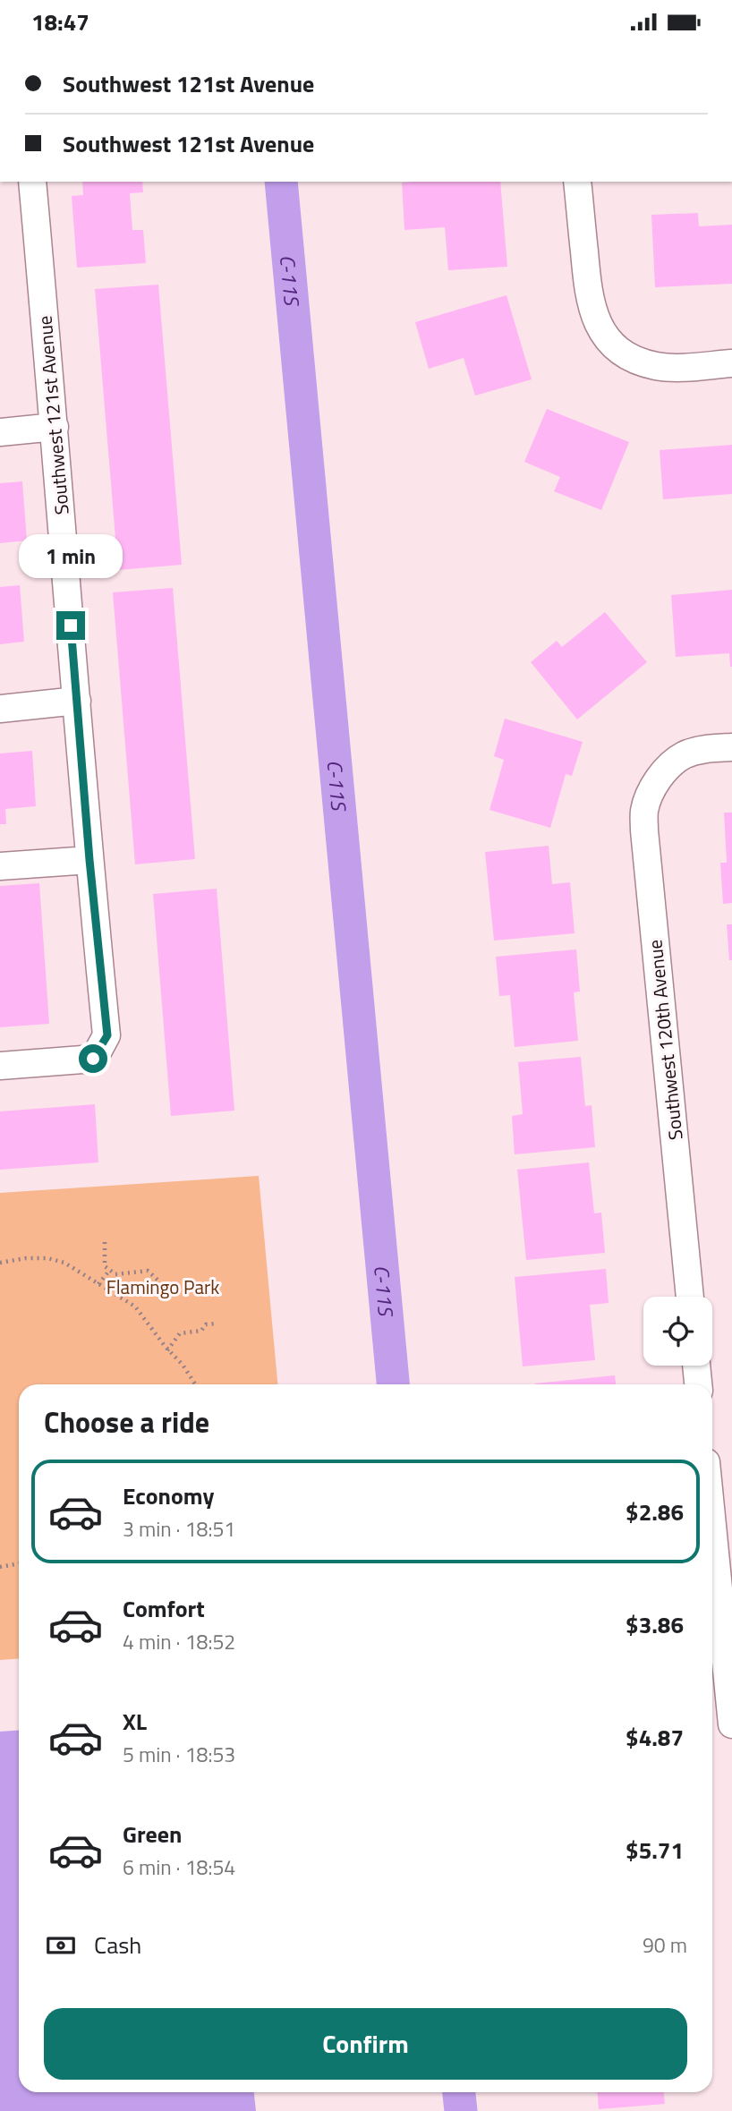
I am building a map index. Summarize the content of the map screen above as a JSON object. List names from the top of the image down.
{
  "streets": {
    "street": ["Southwest 121st Avenue", "Southwest 120th Avenue"]
  },
  "water": ["C-11S"],
  "parks": ["Flamingo Park"],
  "page": {
    "status": "18:47",
    "banner": ["Southwest 121st Avenue", "Southwest 121st Avenue"],
    "bubble": "1 min",
    "heading": "Choose a ride",
    "list": [
      {
        "name": "Economy",
        "note": "3 min · 18:51",
        "value": "$2.86"
      },
      {
        "name": "Comfort",
        "note": "4 min · 18:52",
        "value": "$3.86"
      },
      {
        "name": "XL",
        "note": "5 min · 18:53",
        "value": "$4.87"
      },
      {
        "name": "Green",
        "note": "6 min · 18:54",
        "value": "$5.71"
      }
    ],
    "pay": ["Cash", "90 m"],
    "buttons": "Confirm"
  }
}
